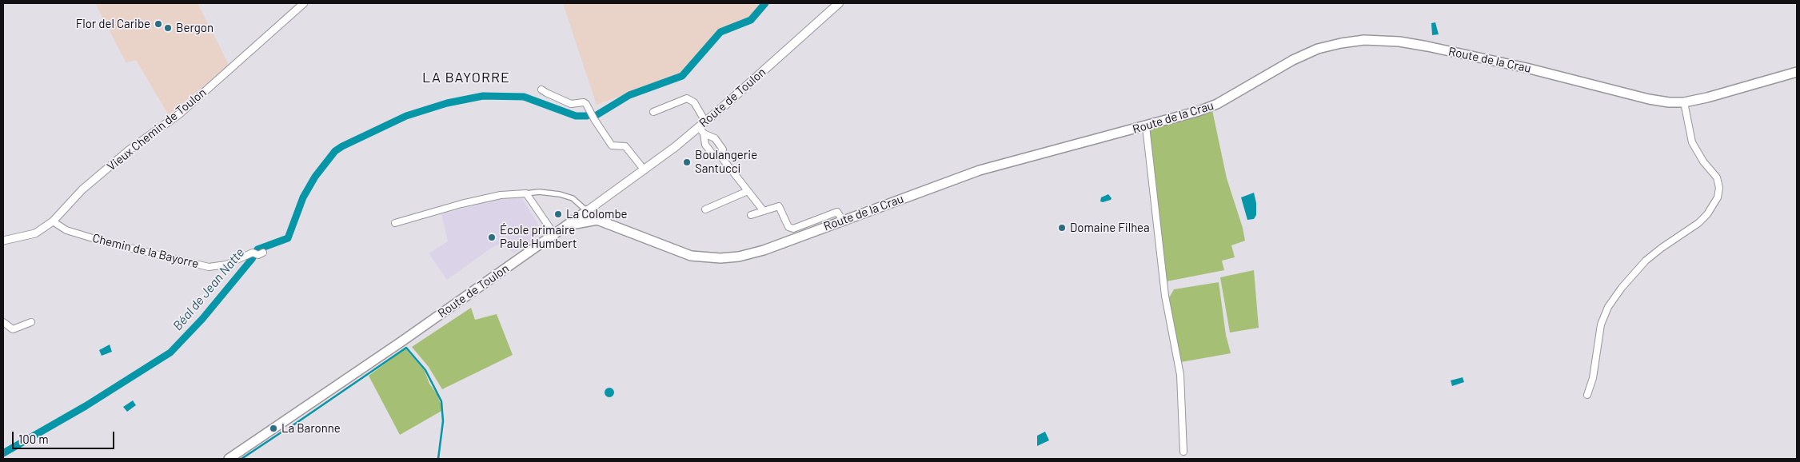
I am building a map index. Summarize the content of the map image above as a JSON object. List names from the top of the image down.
{
  "streets": {
    "main road": ["Route de la Crau", "Route de Toulon"],
    "street": ["Vieux Chemin de Toulon", "Chemin de la Bayorre"]
  },
  "crossings": [
    ["Route de la Crau", "Route de Toulon"],
    ["Vieux Chemin de Toulon", "Chemin de la Bayorre"]
  ],
  "districts": ["LA BAYORRE"],
  "water": ["Béal de Jean Natte"],
  "places": [
    "Flor del Caribe",
    "Bergon",
    "Boulangerie Santucci",
    "La Colombe",
    "Domaine Filhea",
    "École primaire Paule Humbert",
    "La Baronne"
  ],
  "scale_bar": "100 m"
}
